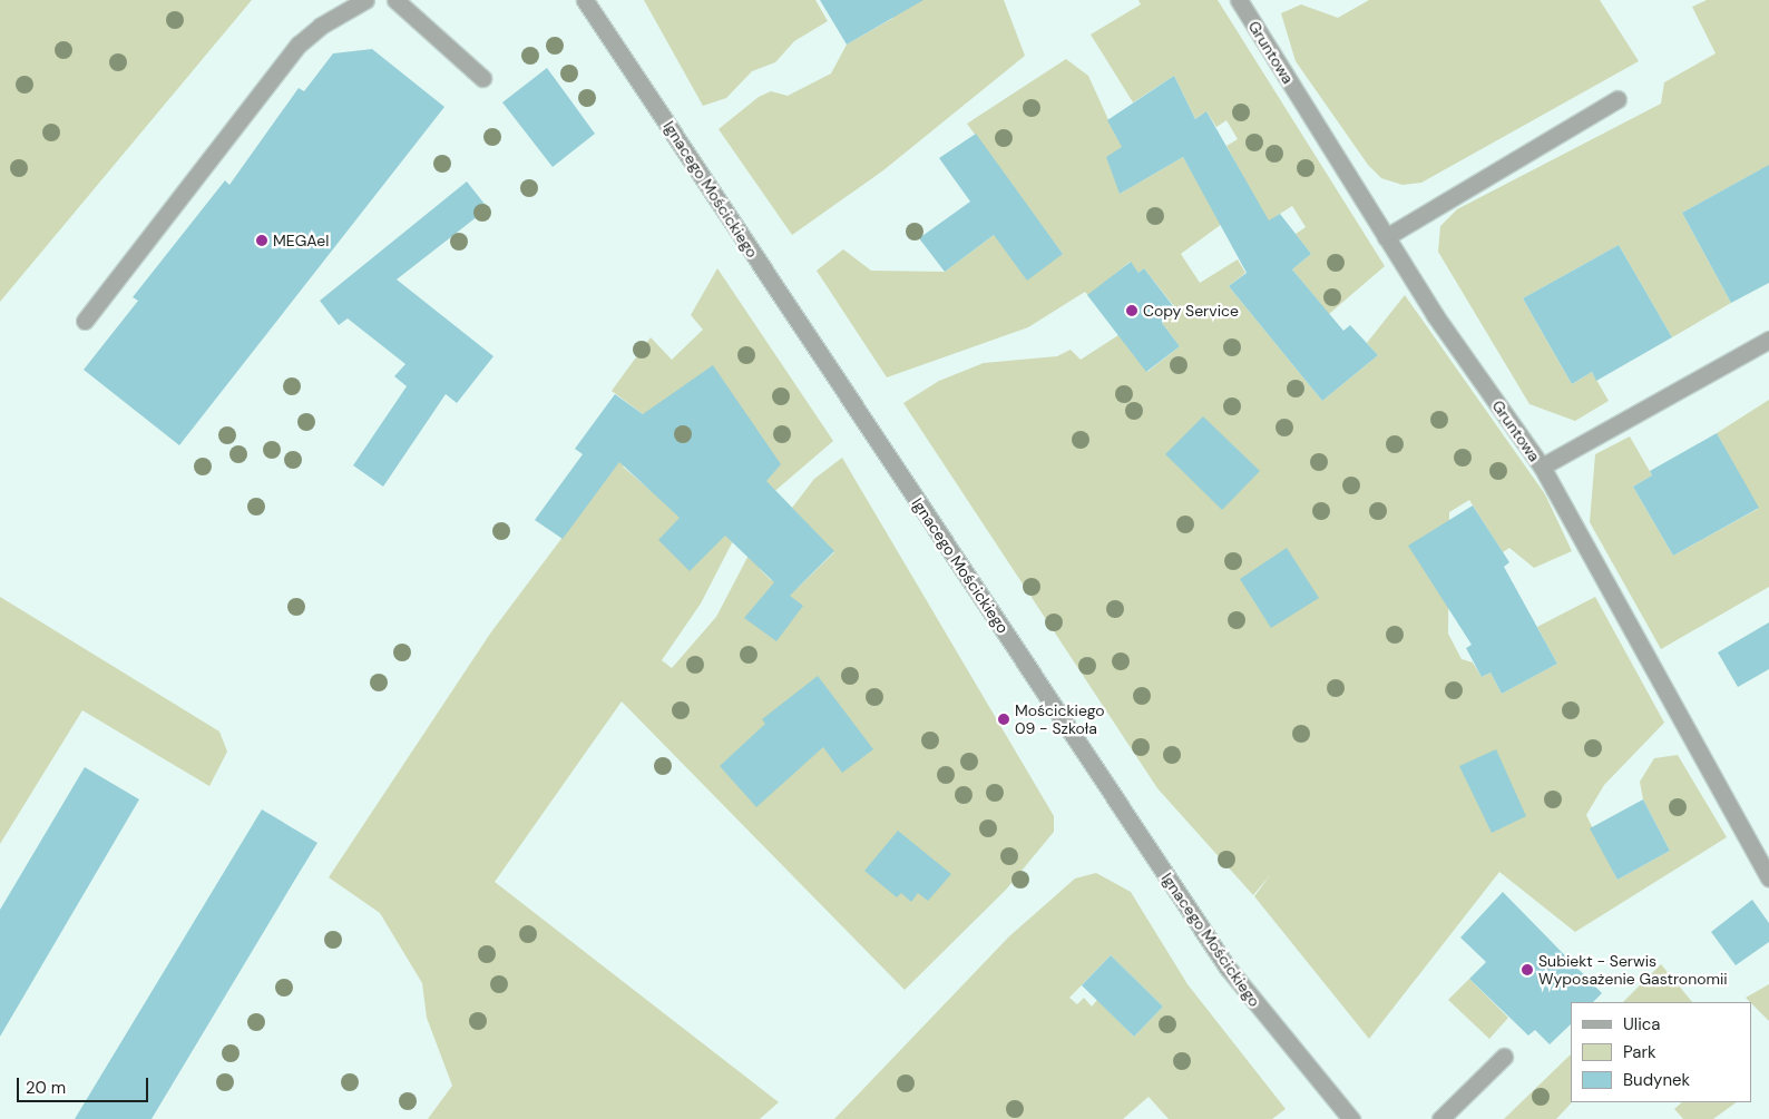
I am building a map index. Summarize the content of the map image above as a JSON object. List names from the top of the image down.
{
  "streets": {
    "street": ["Gruntowa", "Ignacego Mościckiego"]
  },
  "places": [
    "MEGAel",
    "Copy Service",
    "Mościckiego 09 - Szkoła",
    "Subiekt - Serwis Wyposażenie Gastronomii"
  ],
  "legend": ["Ulica", "Park", "Budynek"],
  "scale_bar": "20 m"
}
